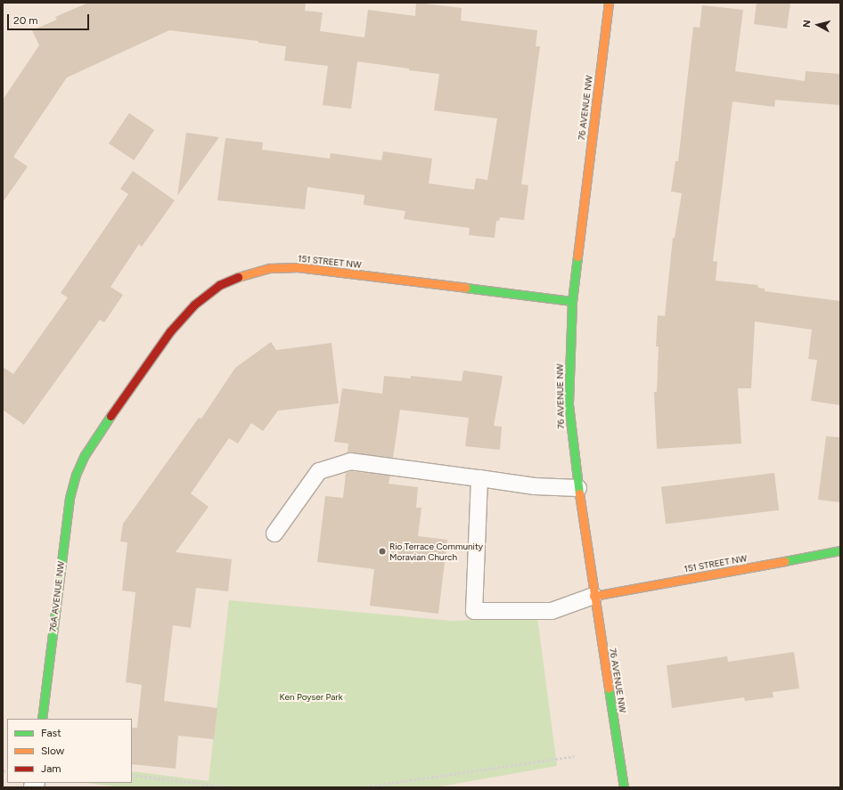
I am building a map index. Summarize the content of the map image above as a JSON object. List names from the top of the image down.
{
  "streets": {
    "street": ["76 AVENUE NW", "151 STREET NW", "76A AVENUE NW"]
  },
  "crossings": [
    ["76 AVENUE NW", "151 STREET NW"],
    ["151 STREET NW", "76A AVENUE NW"]
  ],
  "parks": ["Ken Poyser Park"],
  "places": ["Rio Terrace Community Moravian Church"],
  "legend": ["Fast", "Slow", "Jam"],
  "scale_bar": "20 m",
  "north": "left"
}
